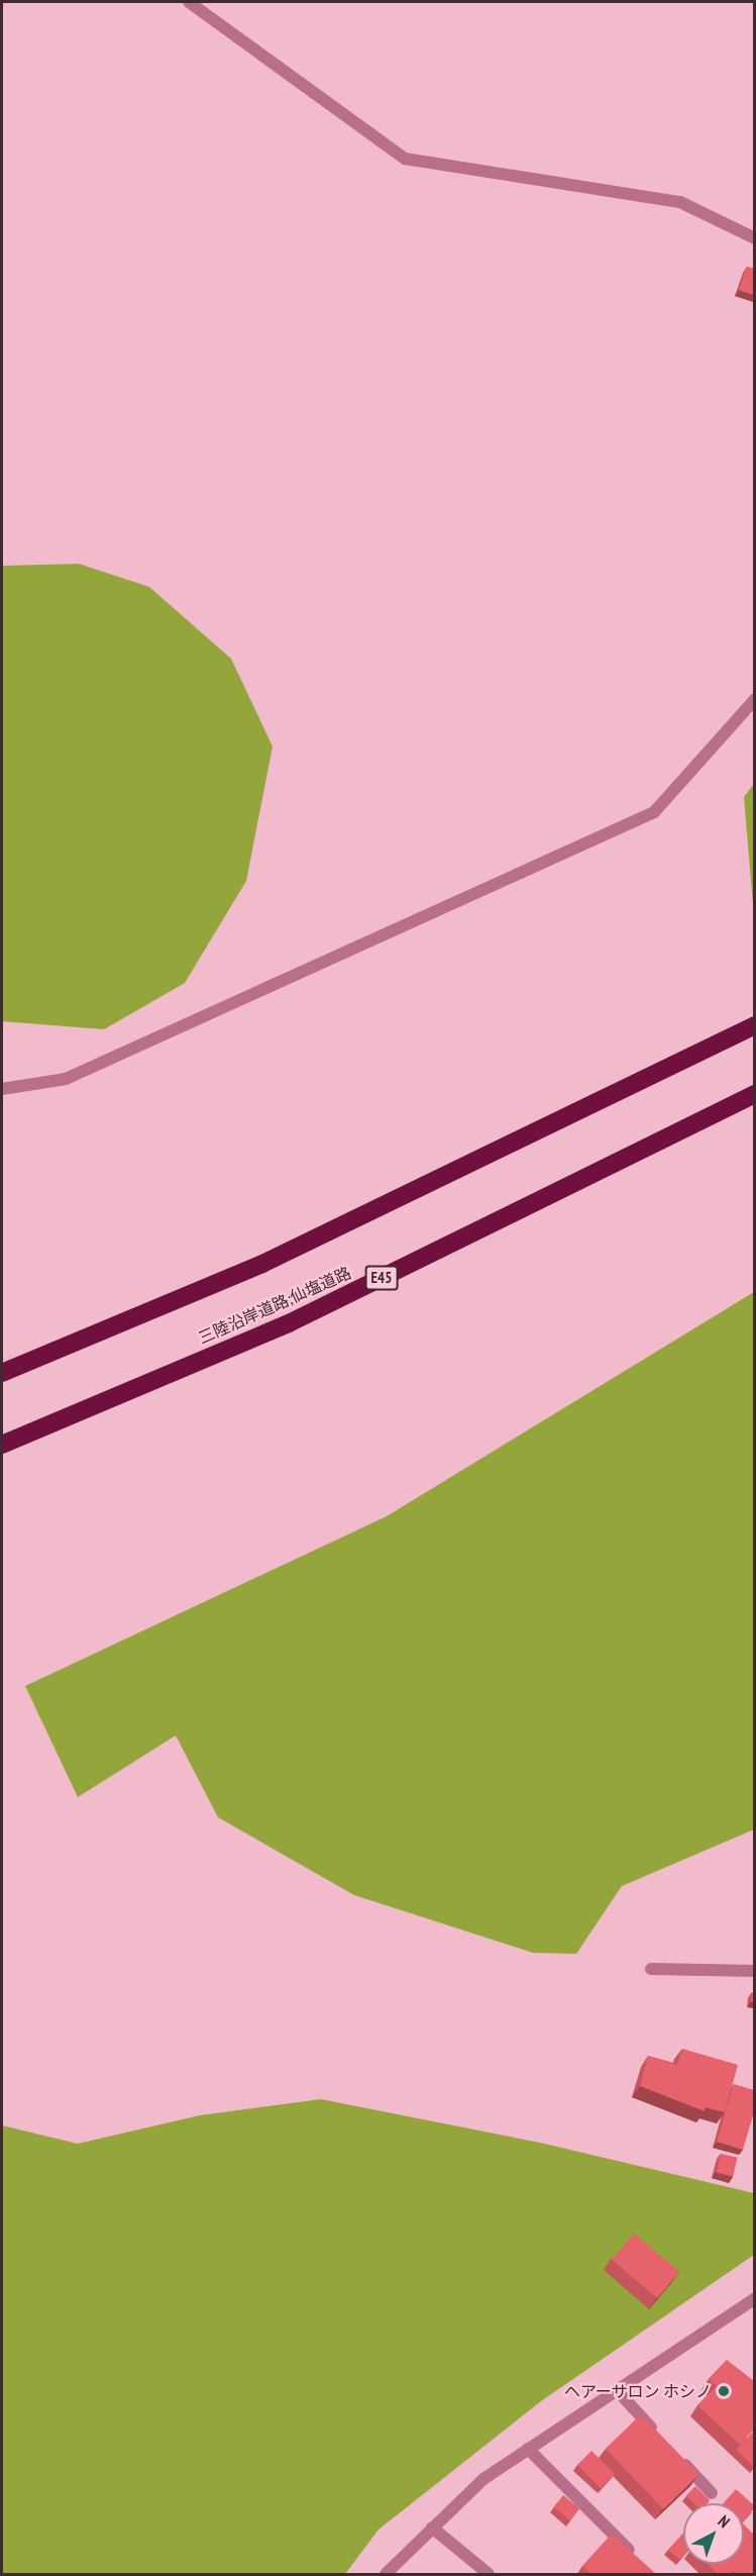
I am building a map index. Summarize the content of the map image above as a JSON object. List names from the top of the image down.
{
  "streets": {
    "highway": ["E45", "三陸沿岸道路;仙塩道路"]
  },
  "places": ["ヘアーサロン ホシノ"],
  "north": "top right"
}
